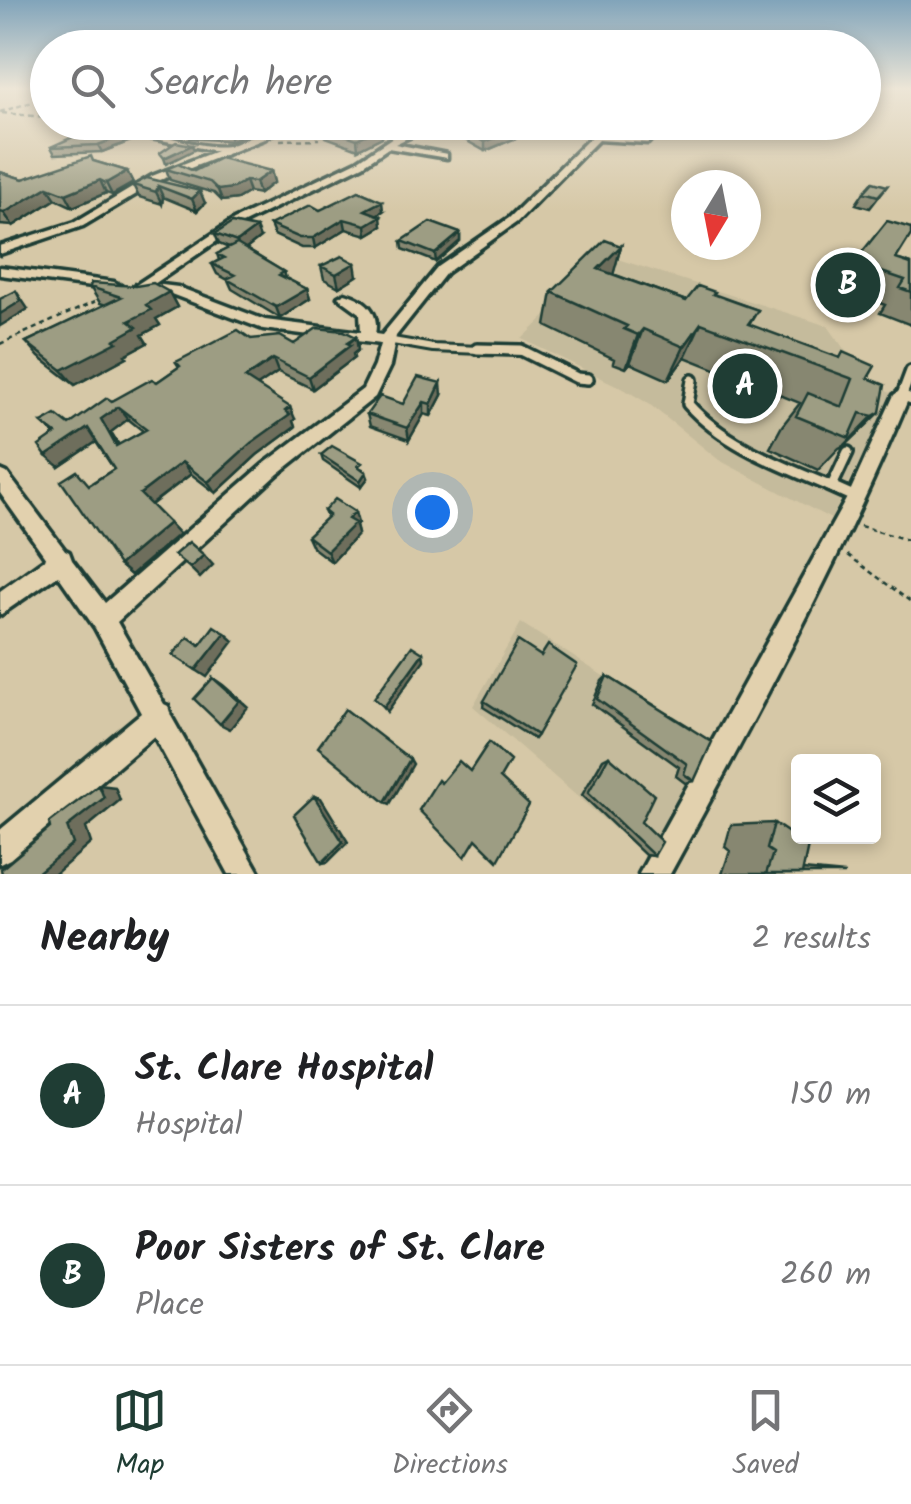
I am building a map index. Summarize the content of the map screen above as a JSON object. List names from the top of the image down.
{
  "north": "bottom",
  "page": {
    "search": "Search here",
    "pins": ["B", "A"],
    "heading": ["Nearby", "2 results"],
    "list": [
      {
        "mark": "A",
        "name": "St. Clare Hospital",
        "note": "Hospital",
        "value": "150 m"
      },
      {
        "mark": "B",
        "name": "Poor Sisters of St. Clare",
        "note": "Place",
        "value": "260 m"
      }
    ],
    "nav": ["Map", "Directions", "Saved"]
  }
}
